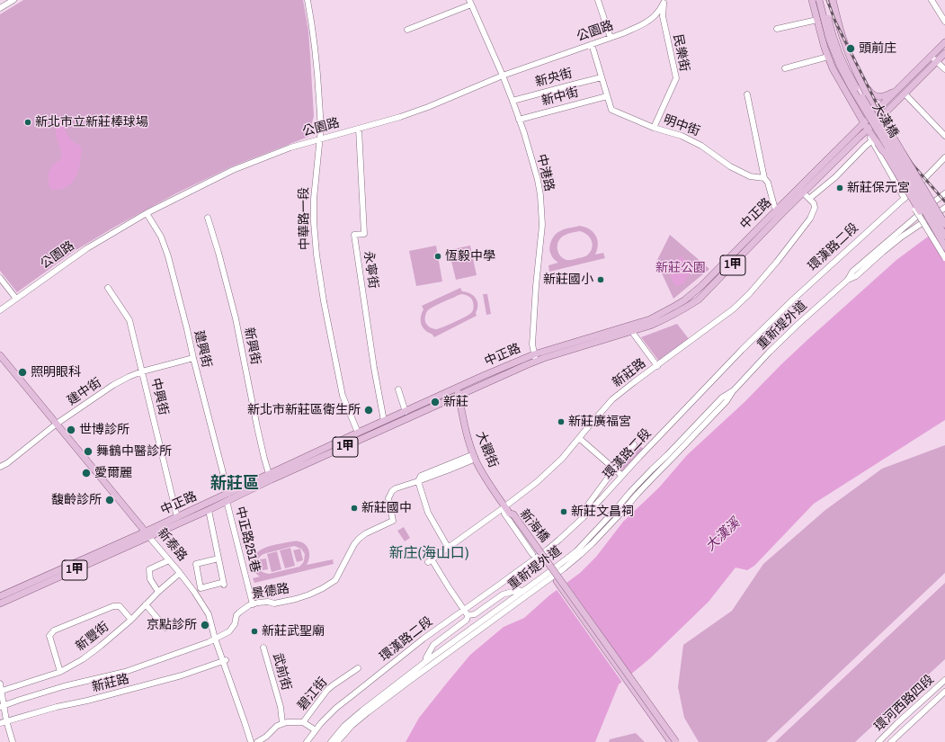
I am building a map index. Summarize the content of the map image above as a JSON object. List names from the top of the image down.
{
  "streets": {
    "main road": [
      "大漢橋",
      "中正路",
      "1甲",
      "大觀街",
      "新海橋",
      "新泰路"
    ],
    "street": [
      "公園路",
      "民樂街",
      "新央街",
      "新中街",
      "明中街",
      "中港路",
      "中華路一段",
      "環漢路二段",
      "永寧街",
      "重新堤外道",
      "新興街",
      "建興街",
      "新莊路",
      "建中街",
      "中興街",
      "中正路251巷",
      "景德路",
      "新豐街",
      "武前街",
      "碧江街",
      "環河西路四段"
    ]
  },
  "crossings": [
    ["公園路", "民樂街"],
    ["公園路", "明中街"],
    ["公園路", "中港路"],
    ["公園路", "中華路一段"],
    ["公園路", "永寧街"],
    ["公園路", "建興街"],
    ["民樂街", "明中街"],
    ["新央街", "明中街"],
    ["新央街", "中港路"],
    ["新中街", "明中街"],
    ["新中街", "中港路"],
    ["中港路", "中正路"],
    ["中正路", "中華路一段"],
    ["中正路", "永寧街"],
    ["中正路", "新興街"],
    ["中正路", "建興街"],
    ["中正路", "中興街"],
    ["中正路", "大觀街"],
    ["中正路", "中正路251巷"],
    ["中正路", "新泰路"],
    ["環漢路二段", "新莊路"],
    ["建興街", "建中街"],
    ["新莊路", "大觀街"],
    ["新莊路", "新泰路"],
    ["建中街", "中興街"],
    ["建中街", "新泰路"],
    ["大觀街", "新海橋"],
    ["大觀街", "景德路"],
    ["中正路251巷", "景德路"],
    ["新泰路", "景德路"],
    ["新泰路", "新豐街"]
  ],
  "districts": ["新莊區", "新庄(海山口)"],
  "water": ["大漢溪"],
  "parks": ["新莊公園"],
  "places": [
    "頭前庄",
    "新北市立新莊棒球場",
    "新莊保元宮",
    "恆毅中學",
    "新莊國小",
    "照明眼科",
    "新莊",
    "新北市新莊區衛生所",
    "新莊廣福宮",
    "世博診所",
    "舞鶴中醫診所",
    "愛爾麗",
    "馥齡診所",
    "新莊國中",
    "新莊文昌祠",
    "京點診所",
    "新莊武聖廟"
  ]
}
